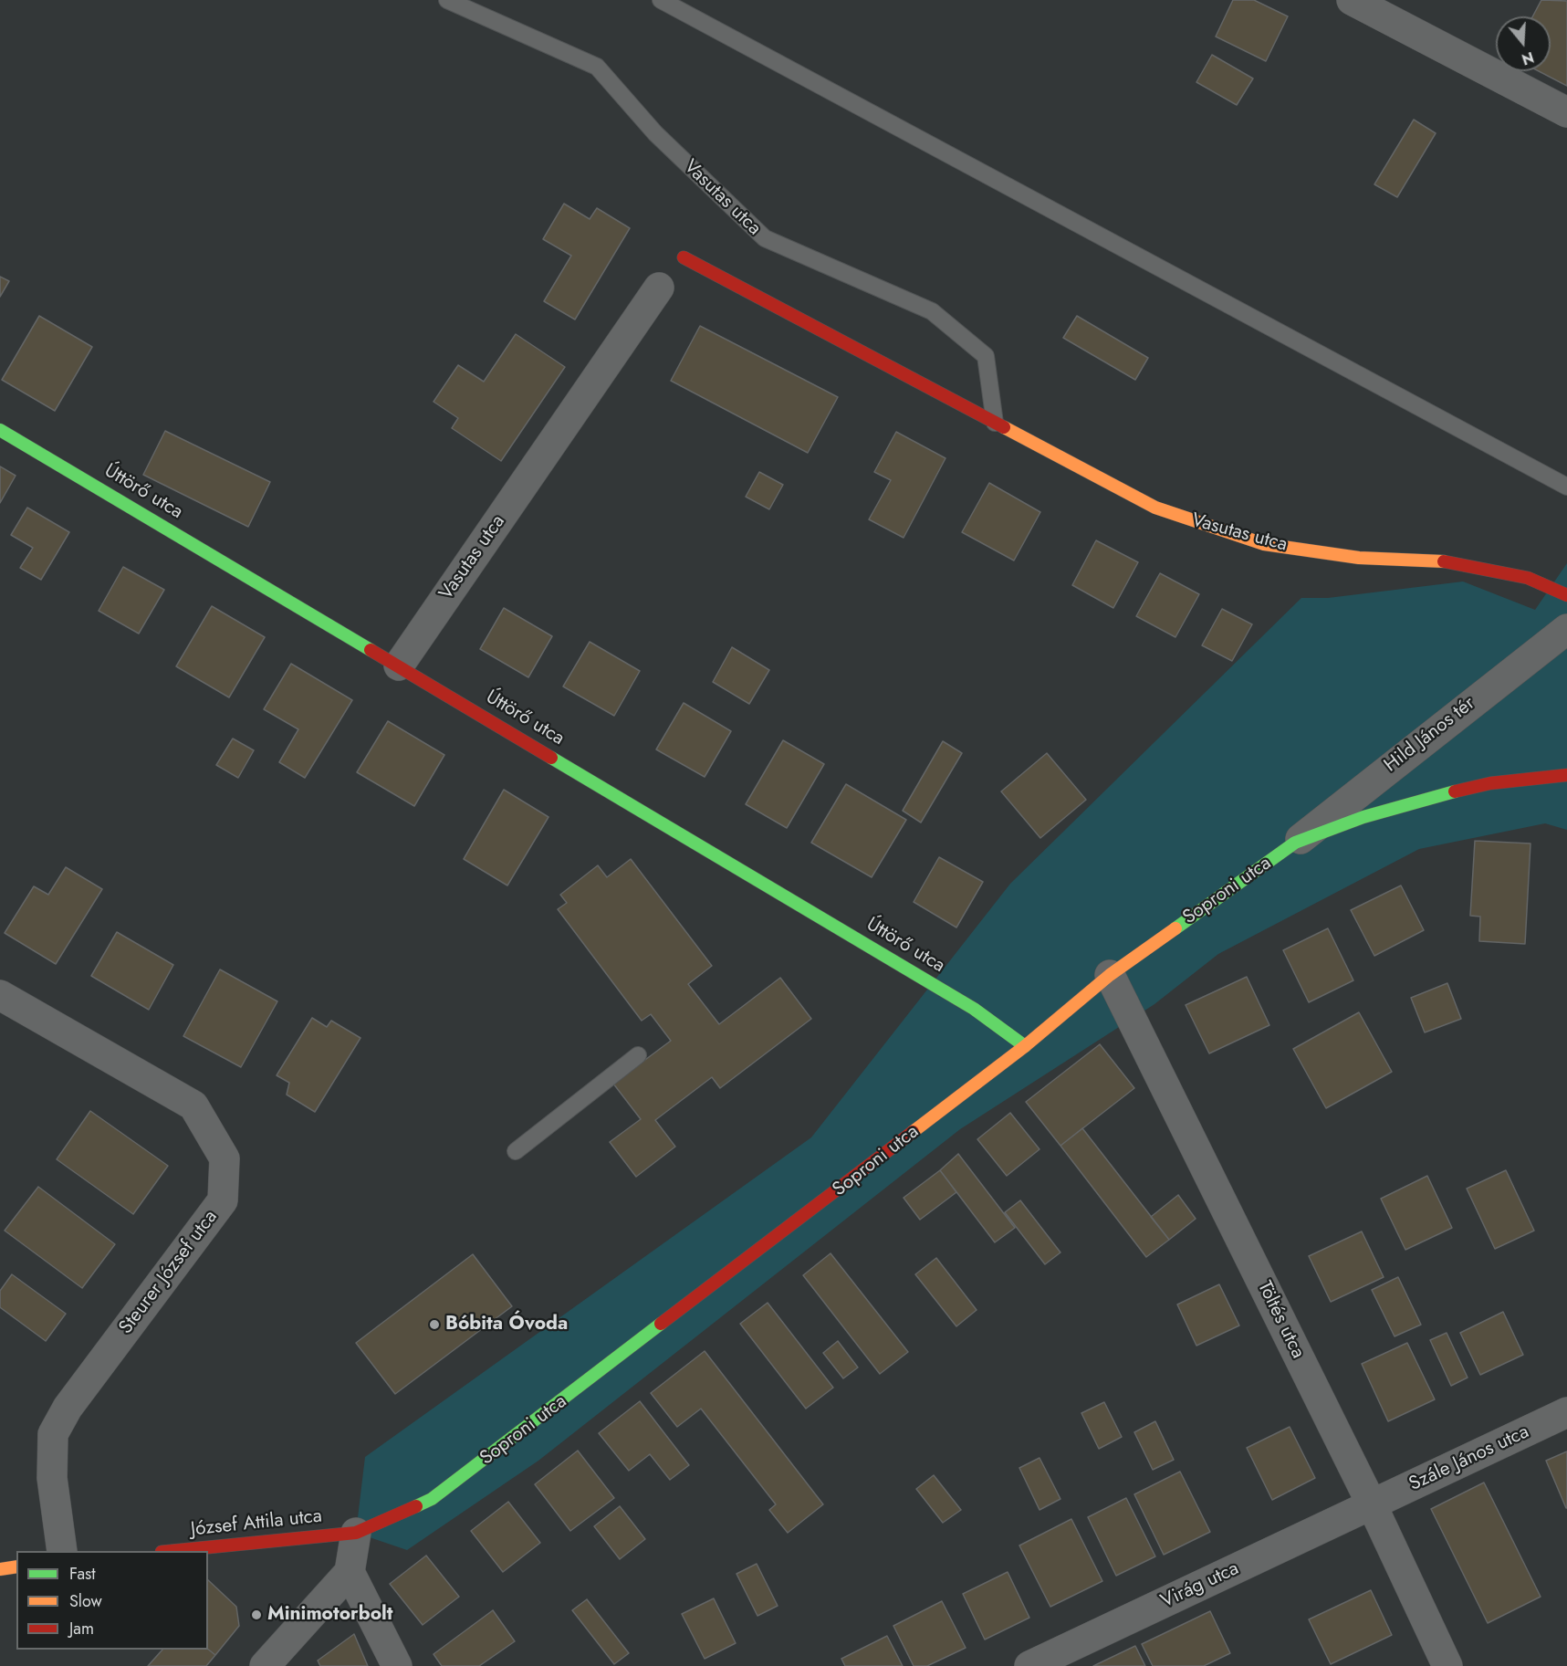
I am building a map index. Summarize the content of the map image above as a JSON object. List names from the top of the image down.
{
  "streets": {
    "street": [
      "Vasutas utca",
      "Úttörő utca",
      "Hild János tér",
      "Soproni utca",
      "Steurer József utca",
      "Töltés utca",
      "Szále János utca",
      "József Attila utca",
      "Virág utca"
    ]
  },
  "crossings": [
    ["Vasutas utca", "Úttörő utca"],
    ["Úttörő utca", "Soproni utca"],
    ["Hild János tér", "Soproni utca"],
    ["Soproni utca", "Töltés utca"],
    ["Soproni utca", "József Attila utca"],
    ["Töltés utca", "Szále János utca"],
    ["Töltés utca", "Virág utca"],
    ["Szále János utca", "Virág utca"]
  ],
  "places": ["Bóbita Óvoda", "Minimotorbolt"],
  "legend": ["Fast", "Slow", "Jam"],
  "north": "bottom"
}
